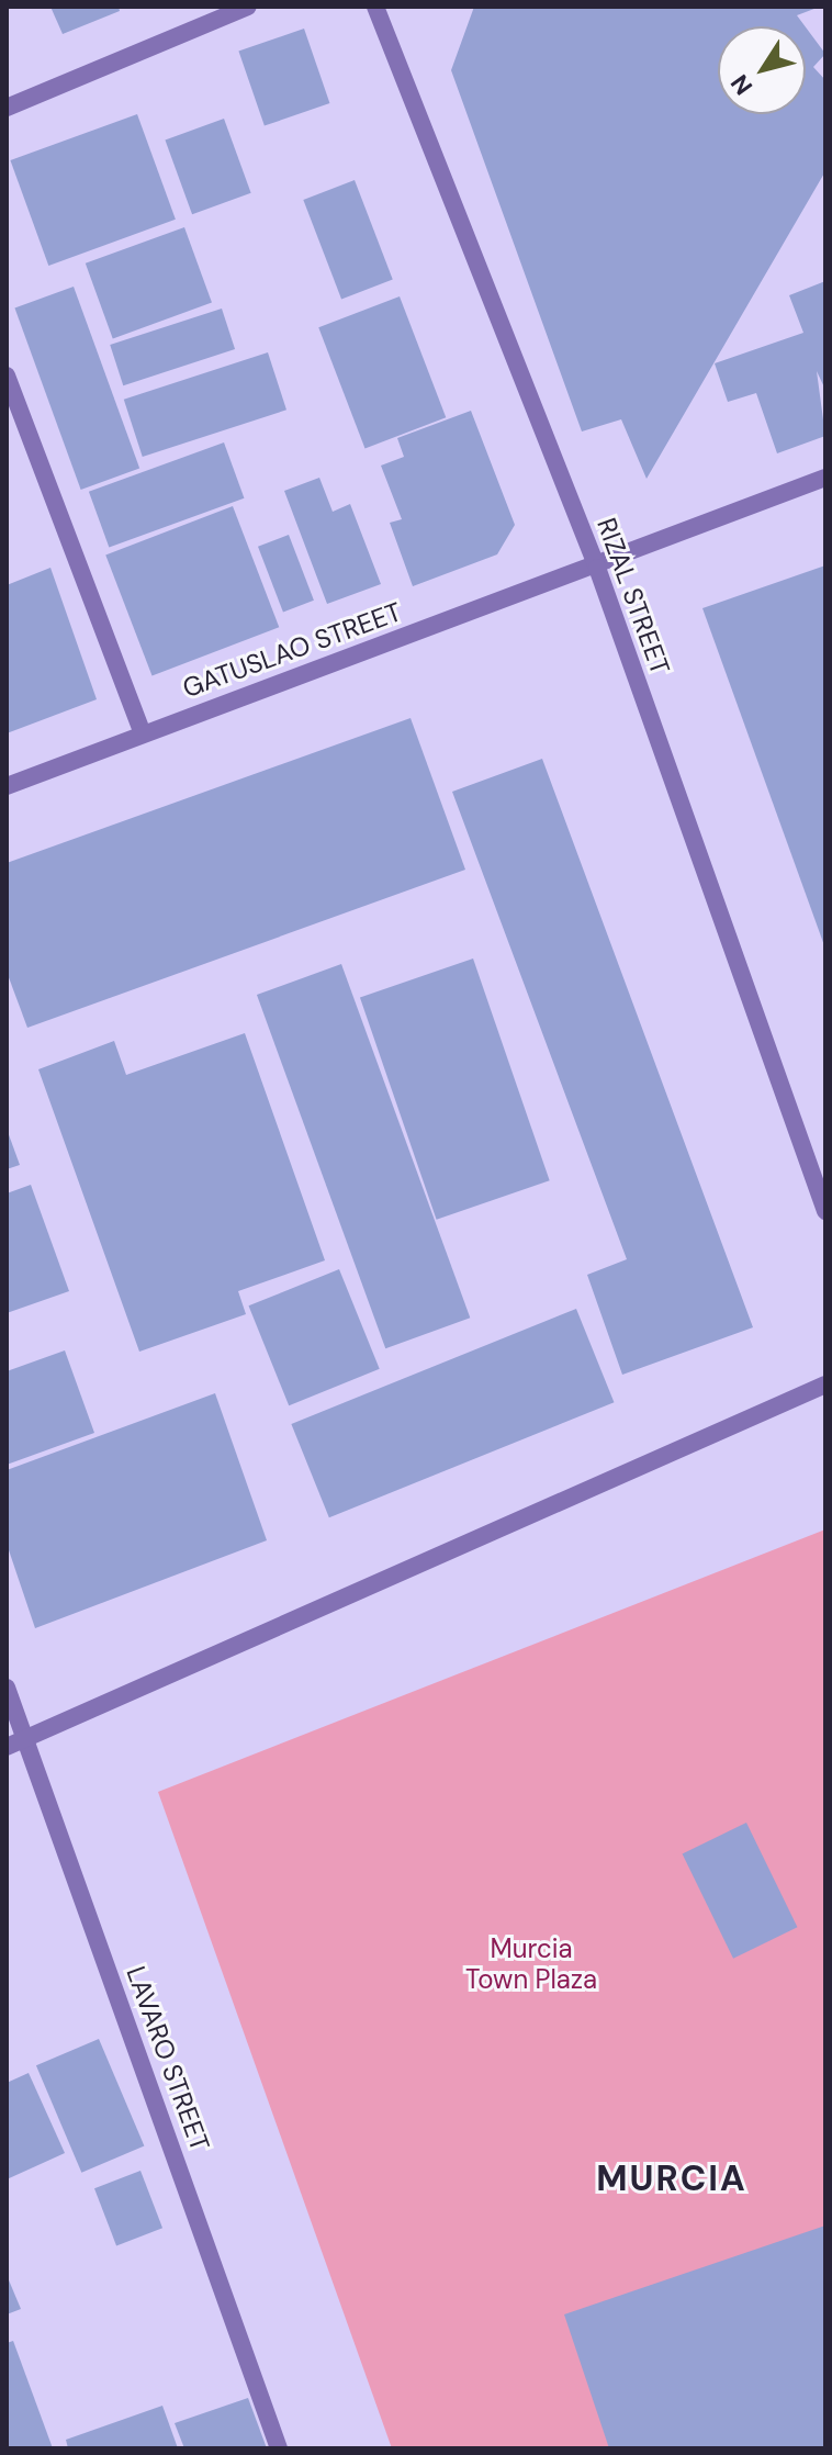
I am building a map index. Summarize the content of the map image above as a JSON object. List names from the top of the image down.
{
  "streets": {
    "street": ["RIZAL STREET", "GATUSLAO STREET", "LAVARO STREET"]
  },
  "crossings": [
    ["RIZAL STREET", "GATUSLAO STREET"]
  ],
  "districts": ["MURCIA"],
  "parks": ["Murcia Town Plaza"],
  "north": "bottom left"
}
